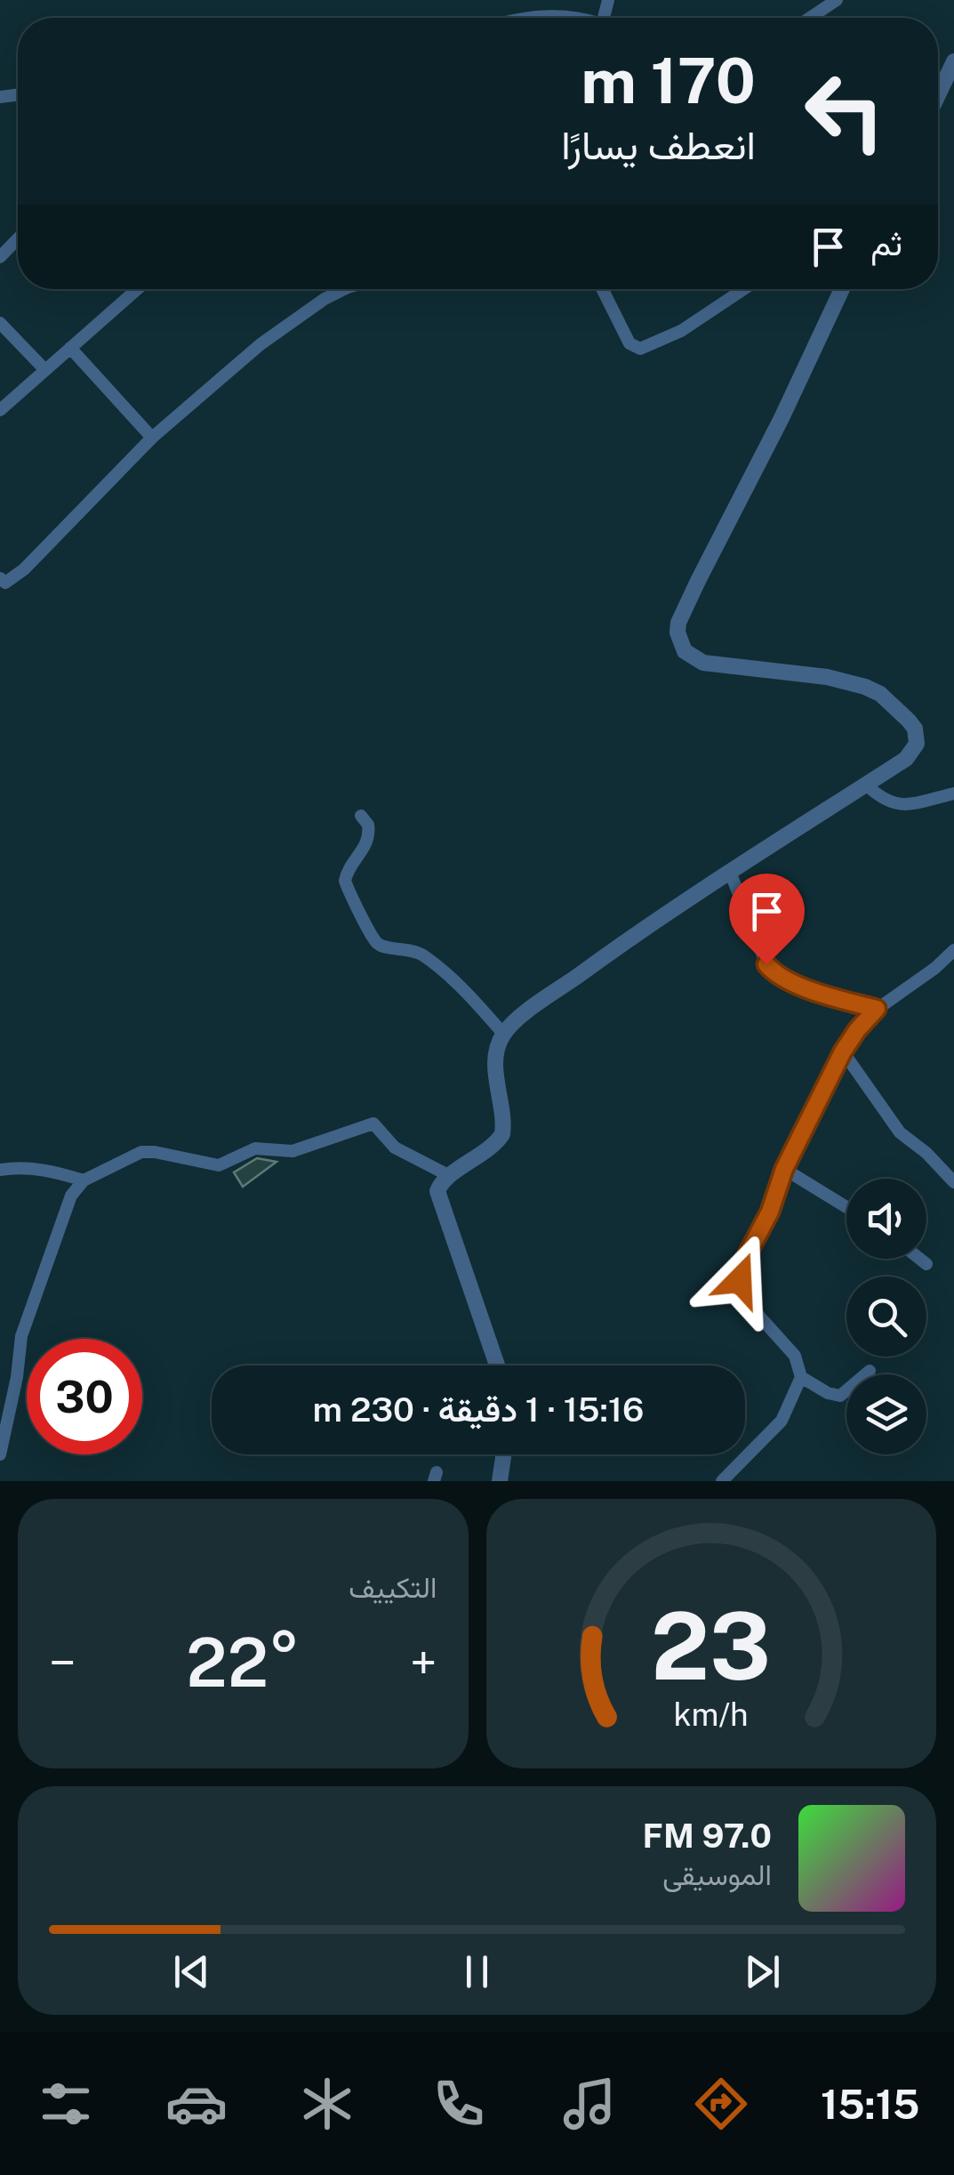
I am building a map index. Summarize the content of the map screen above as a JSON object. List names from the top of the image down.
{
  "page": {
    "turn": ["170 m", "انعطف يسارًا"],
    "then": "ثم",
    "limit": "30",
    "trip": "15:16 · 1 دقيقة · 230 m",
    "tile": "التكييف",
    "heat": ["−", "22°", "+"],
    "song": ["97.0 FM", "الموسيقى"],
    "tabs": "15:15",
    "gauge": ["23", "km/h"]
  }
}
